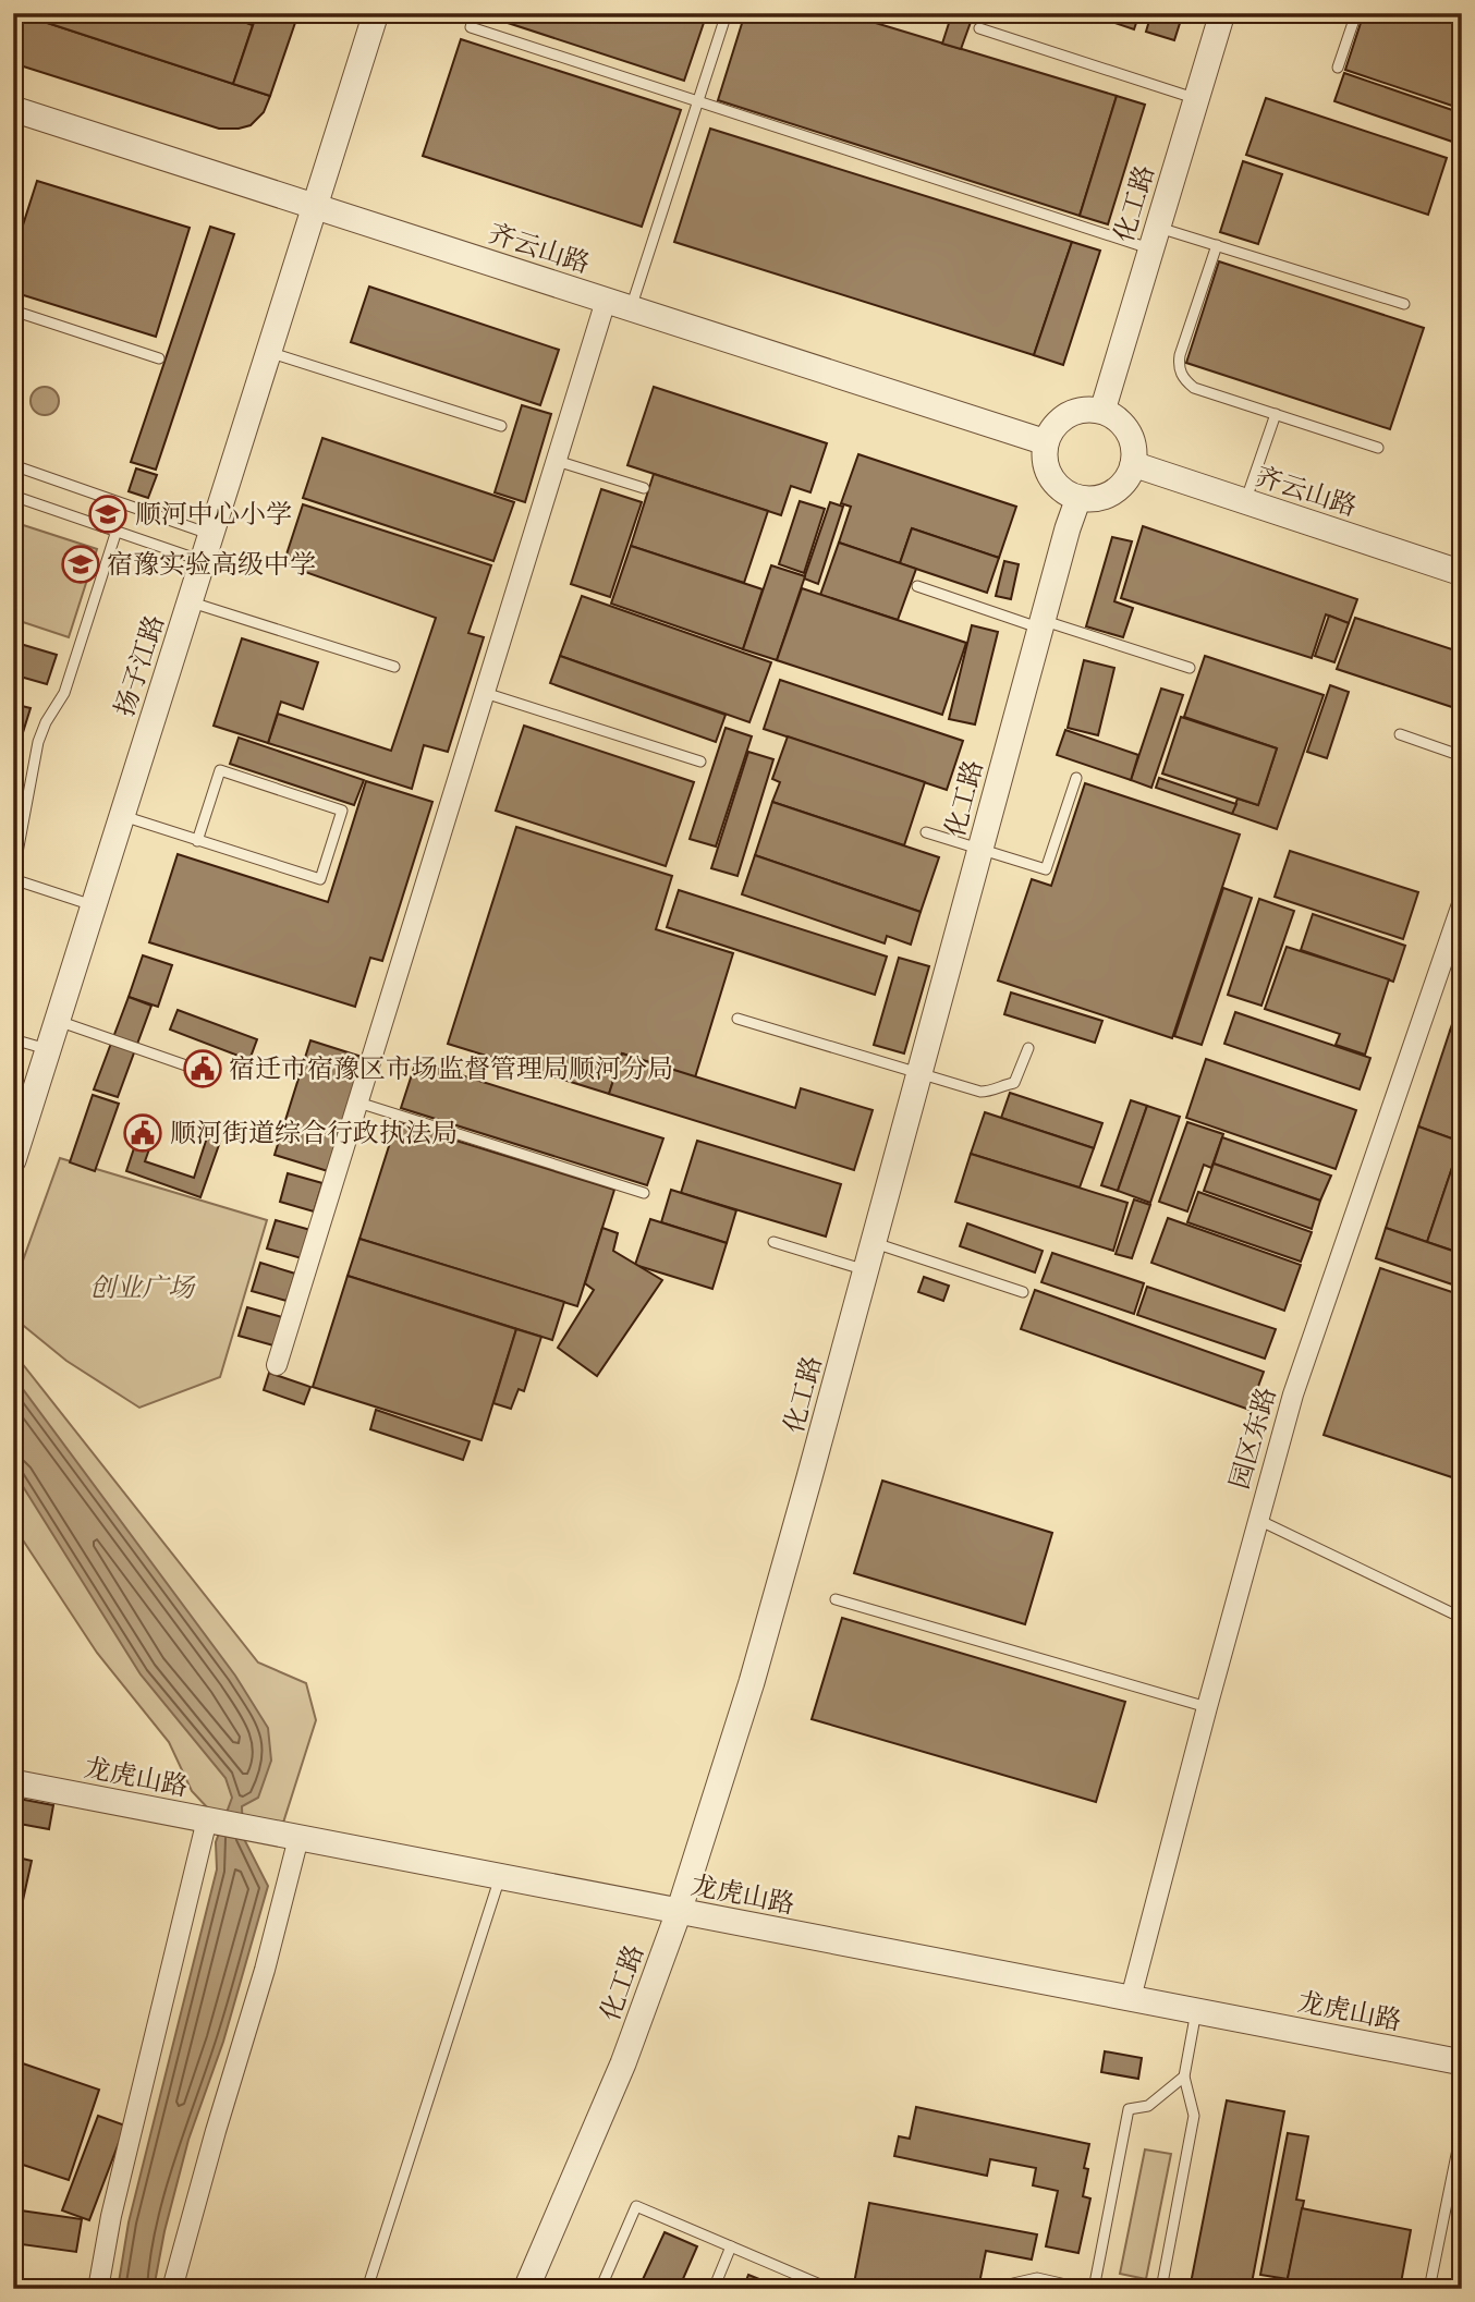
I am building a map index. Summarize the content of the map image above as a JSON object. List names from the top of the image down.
{
  "streets": {
    "street": [
      "化工路",
      "齐云山路",
      "扬子江路",
      "园区东路",
      "龙虎山路"
    ]
  },
  "crossings": [
    ["化工路", "齐云山路"],
    ["化工路", "龙虎山路"],
    ["齐云山路", "扬子江路"],
    ["园区东路", "龙虎山路"]
  ],
  "parks": ["创业广场"],
  "places": {
    "school or university": ["顺河中心小学", "宿豫实验高级中学"],
    "public building": ["宿迁市宿豫区市场监督管理局顺河分局", "顺河街道综合行政执法局"]
  }
}
